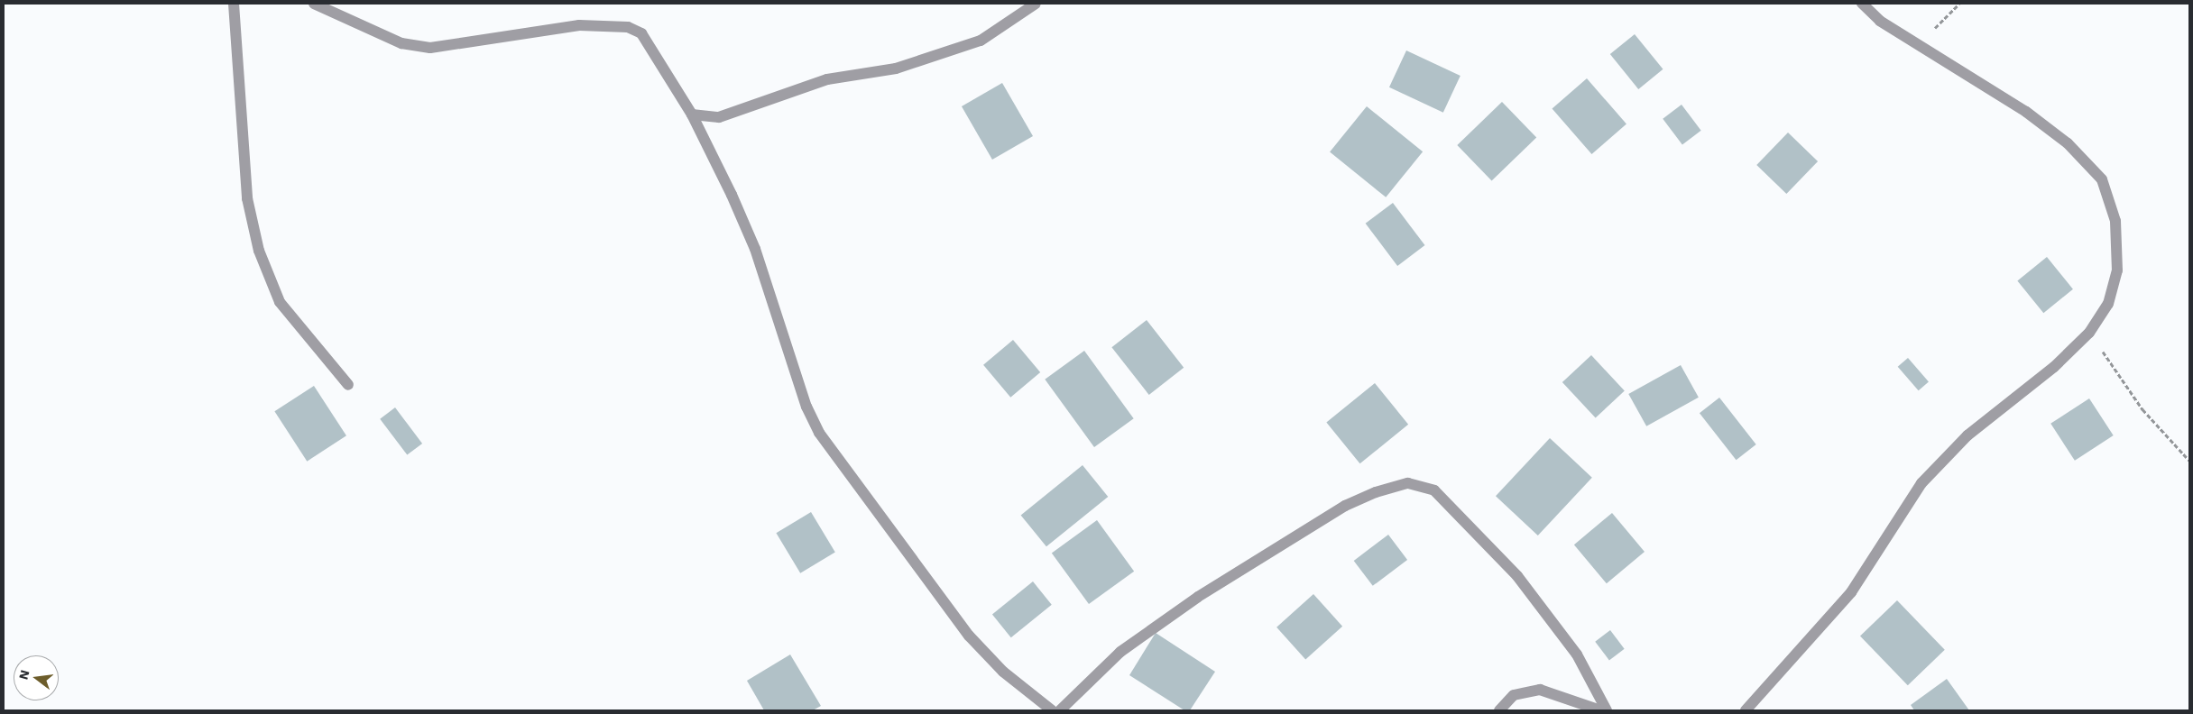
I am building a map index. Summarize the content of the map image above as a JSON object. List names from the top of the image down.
{
  "north": "left"
}
